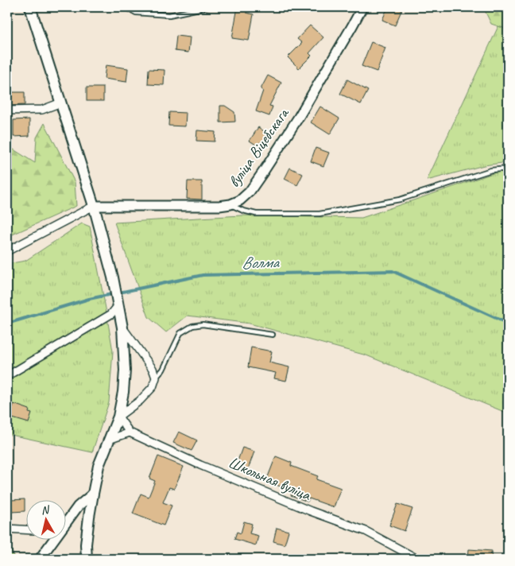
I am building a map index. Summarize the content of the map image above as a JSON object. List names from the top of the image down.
{
  "streets": {
    "street": ["вуліца Віцебскага", "Школьная вуліца"]
  },
  "water": ["Волма"],
  "north": "top"
}
